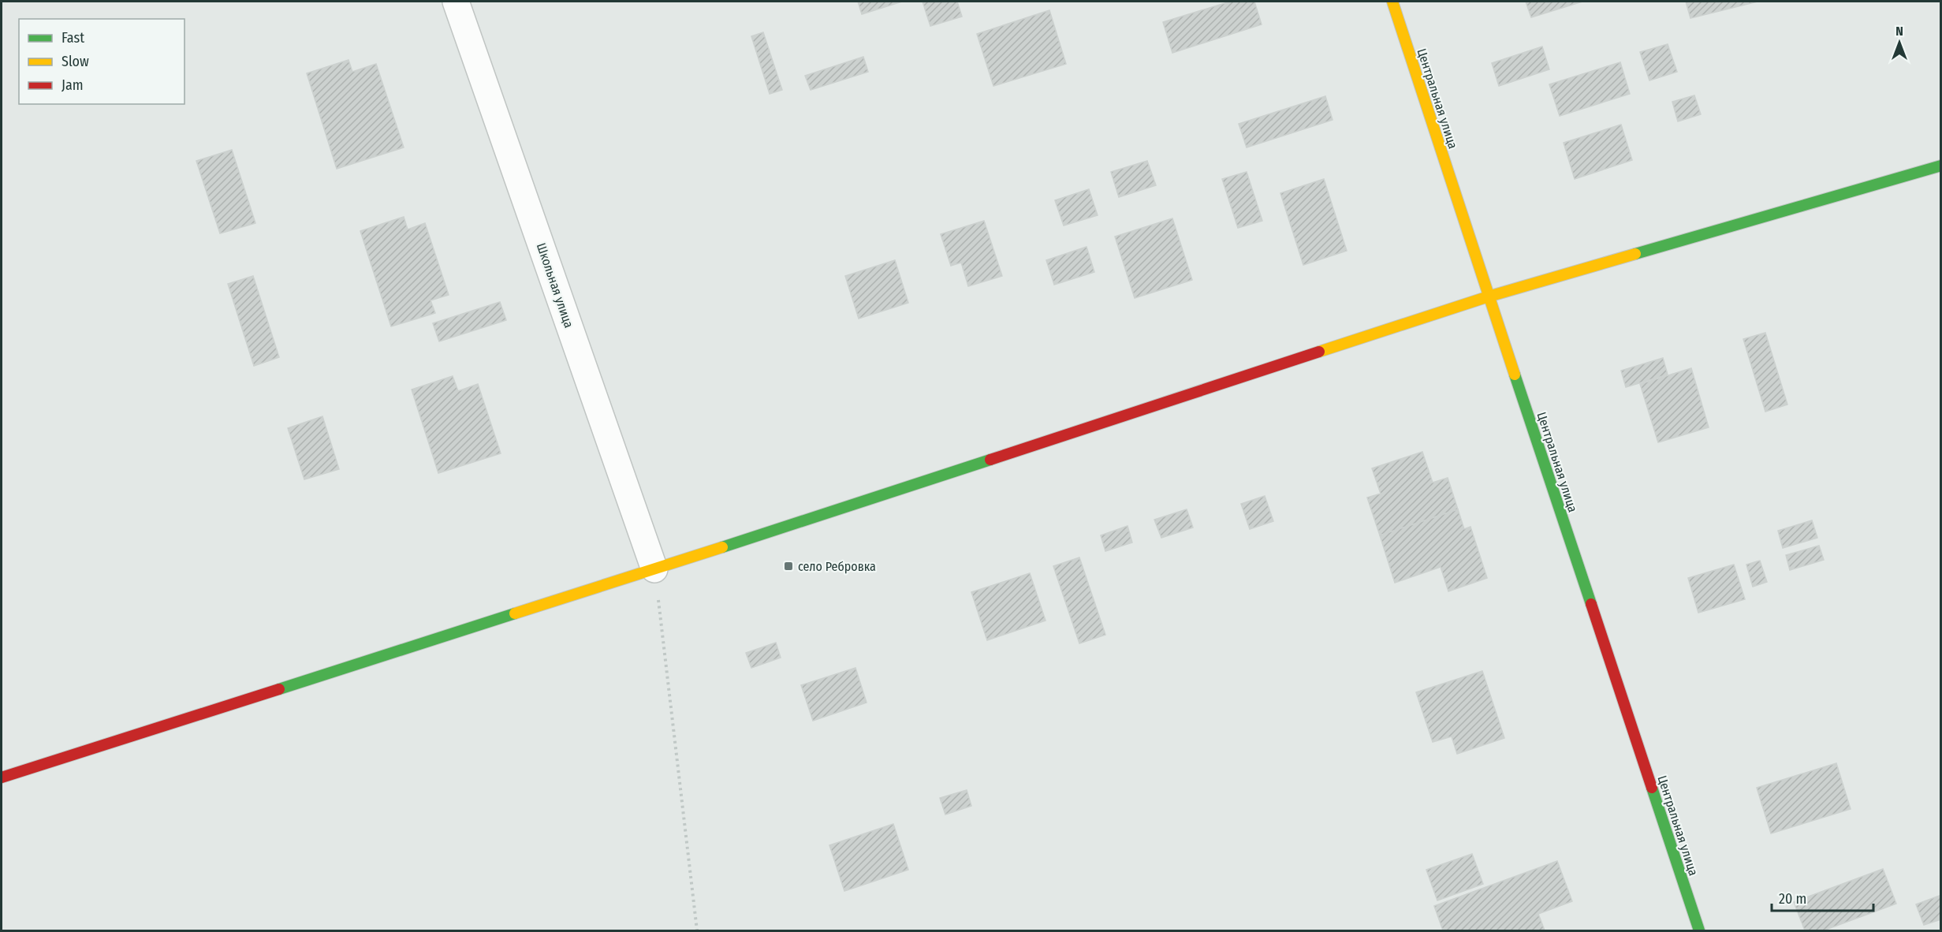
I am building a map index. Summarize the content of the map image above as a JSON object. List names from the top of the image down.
{
  "streets": {
    "street": ["Центральная улица", "Школьная улица"]
  },
  "places": {
    "transit": ["село Ребровка"]
  },
  "legend": ["Fast", "Slow", "Jam"],
  "scale_bar": "20 m",
  "north": "top"
}
